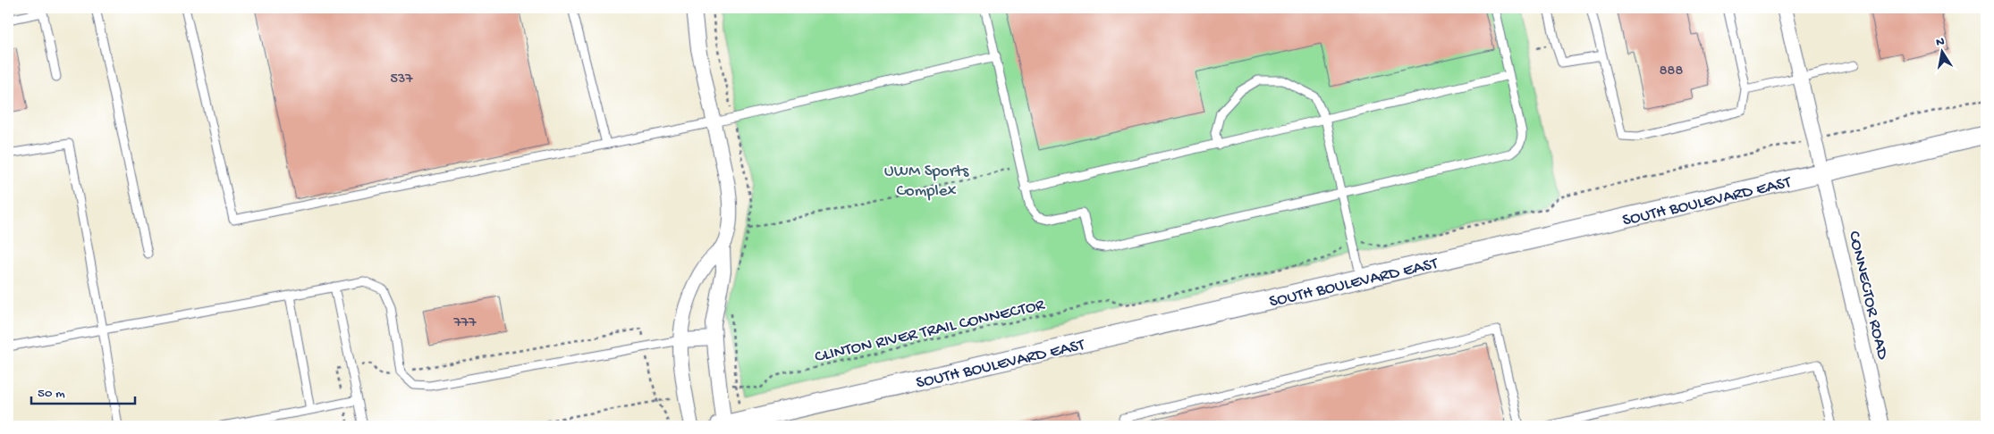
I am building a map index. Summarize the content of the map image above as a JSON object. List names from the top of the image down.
{
  "streets": {
    "street": ["SOUTH BOULEVARD EAST", "CONNECTOR ROAD"],
    "path": ["CLINTON RIVER TRAIL CONNECTOR"]
  },
  "crossings": [
    ["SOUTH BOULEVARD EAST", "CONNECTOR ROAD"]
  ],
  "parks": ["UWM Sports Complex"],
  "house_numbers": ["888", "537", "777"],
  "scale_bar": "50 m",
  "north": "top"
}
